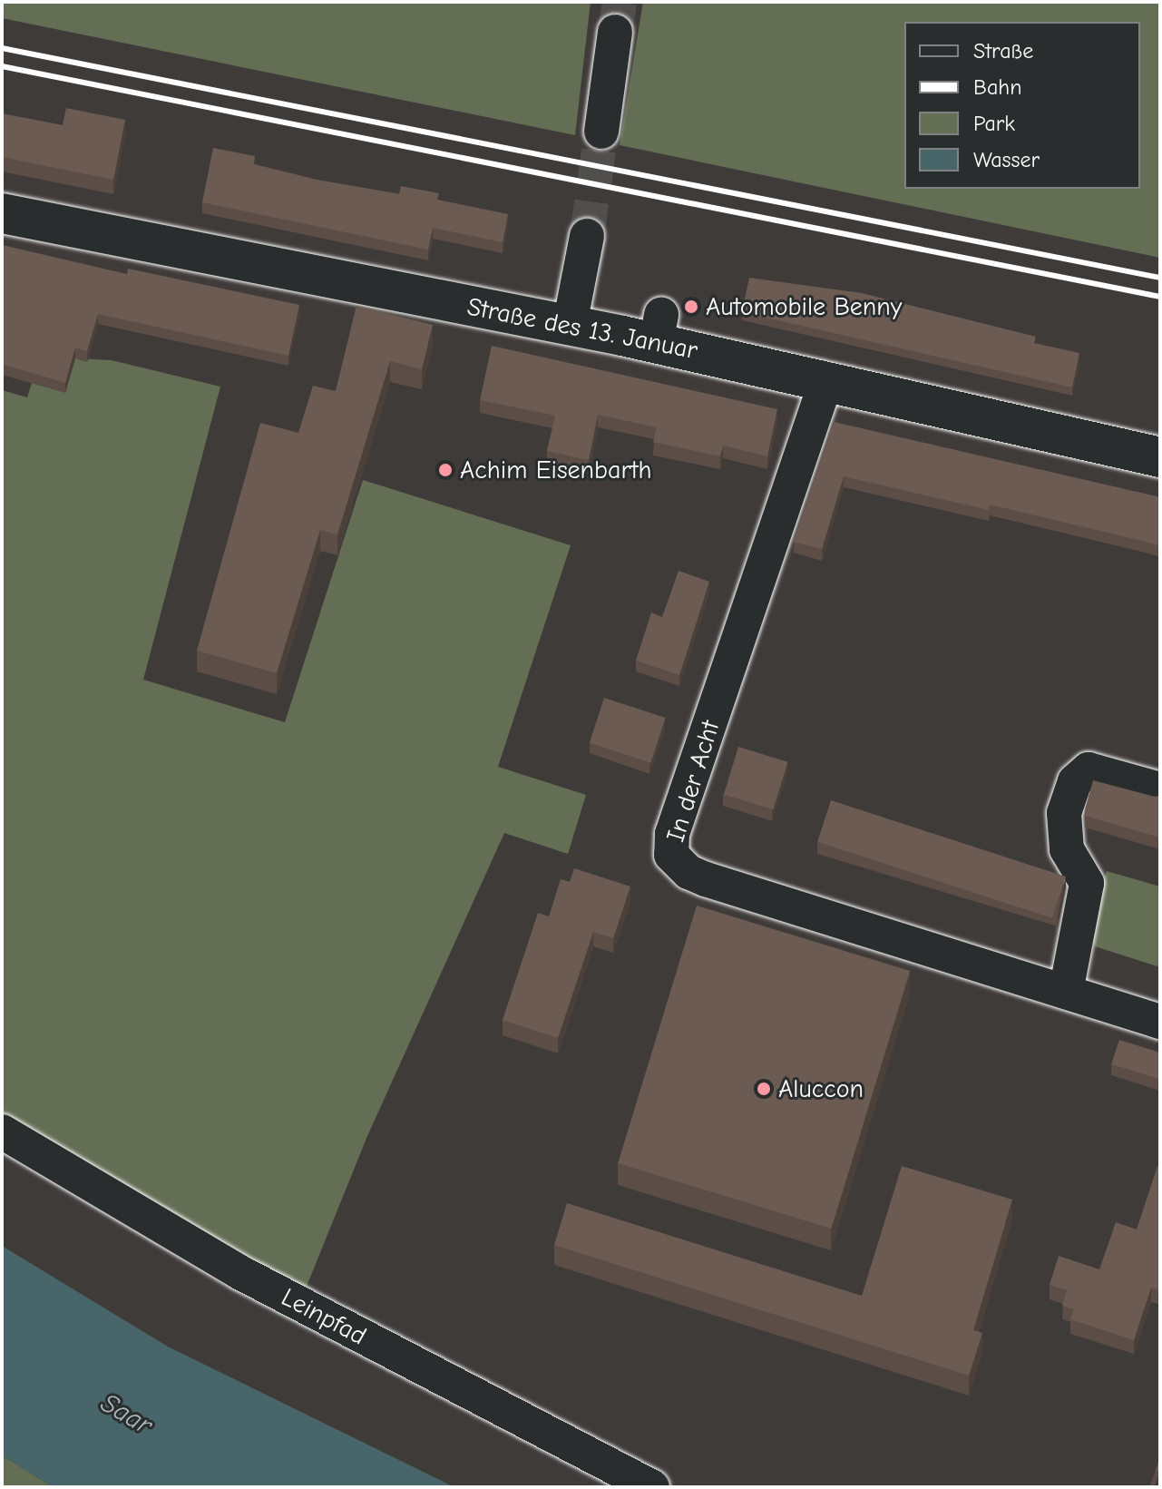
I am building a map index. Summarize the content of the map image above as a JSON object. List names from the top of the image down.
{
  "streets": {
    "main road": ["Straße des 13. Januar"],
    "street": ["In der Acht", "Leinpfad"]
  },
  "crossings": [
    ["Straße des 13. Januar", "In der Acht"]
  ],
  "water": ["Saar"],
  "places": ["Automobile Benny", "Achim Eisenbarth", "Aluccon"],
  "legend": [
    "Straße",
    "Bahn",
    "Park",
    "Wasser"
  ]
}
